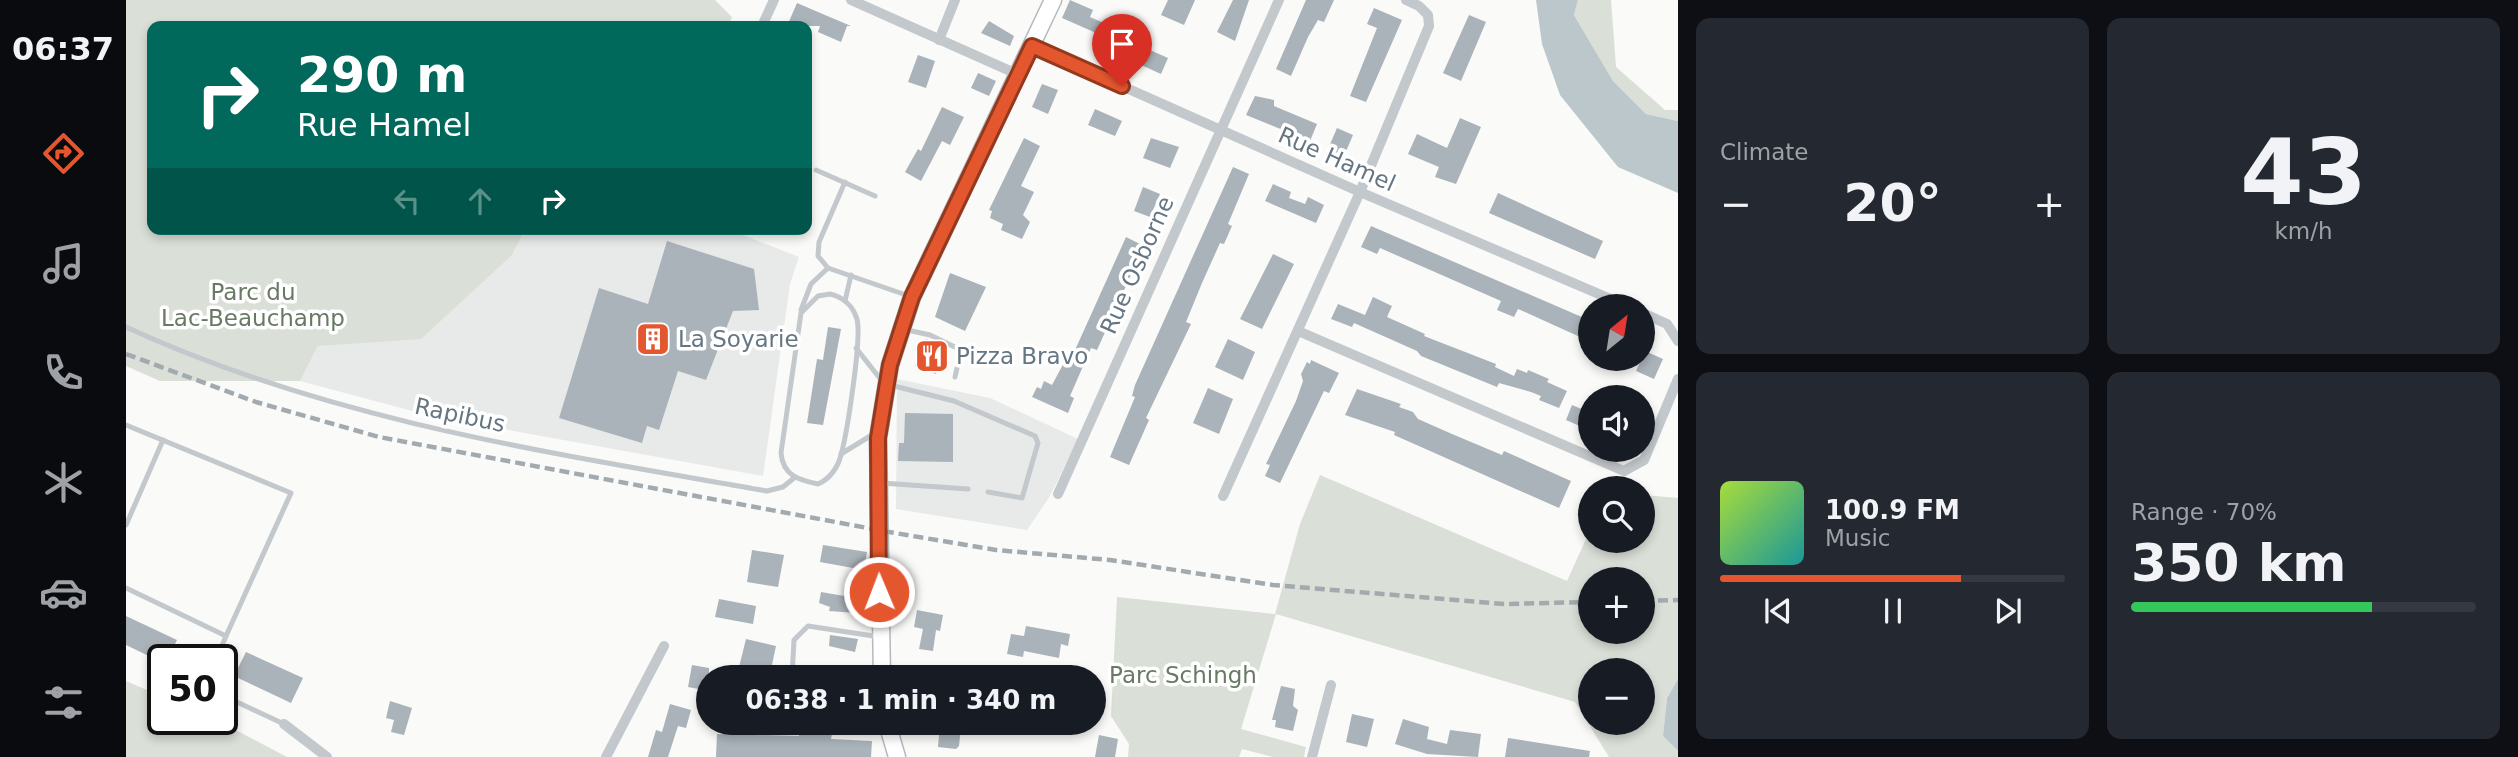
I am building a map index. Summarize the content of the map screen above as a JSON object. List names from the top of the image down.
{
  "streets": {
    "street": ["Rue Hamel", "Rue Osborne"],
    "lane": ["Rapibus"]
  },
  "crossings": [
    ["Rue Hamel", "Rue Osborne"]
  ],
  "parks": ["Parc du Lac-Beauchamp", "Parc Schingh"],
  "places": {
    "building": ["La Soyarie"],
    "restaurant": ["Pizza Bravo"]
  },
  "north": "top right",
  "page": {
    "tabs": "06:37",
    "tile": [
      "Climate",
      ["43", "km/h"],
      ["Range · 70%", "350 km"]
    ],
    "turn": ["290 m", "Rue Hamel"],
    "heat": ["−", "20°", "+"],
    "map_buttons": ["+", "−"],
    "song": ["100.9 FM", "Music"],
    "limit": "50",
    "trip": "06:38 · 1 min · 340 m"
  }
}
